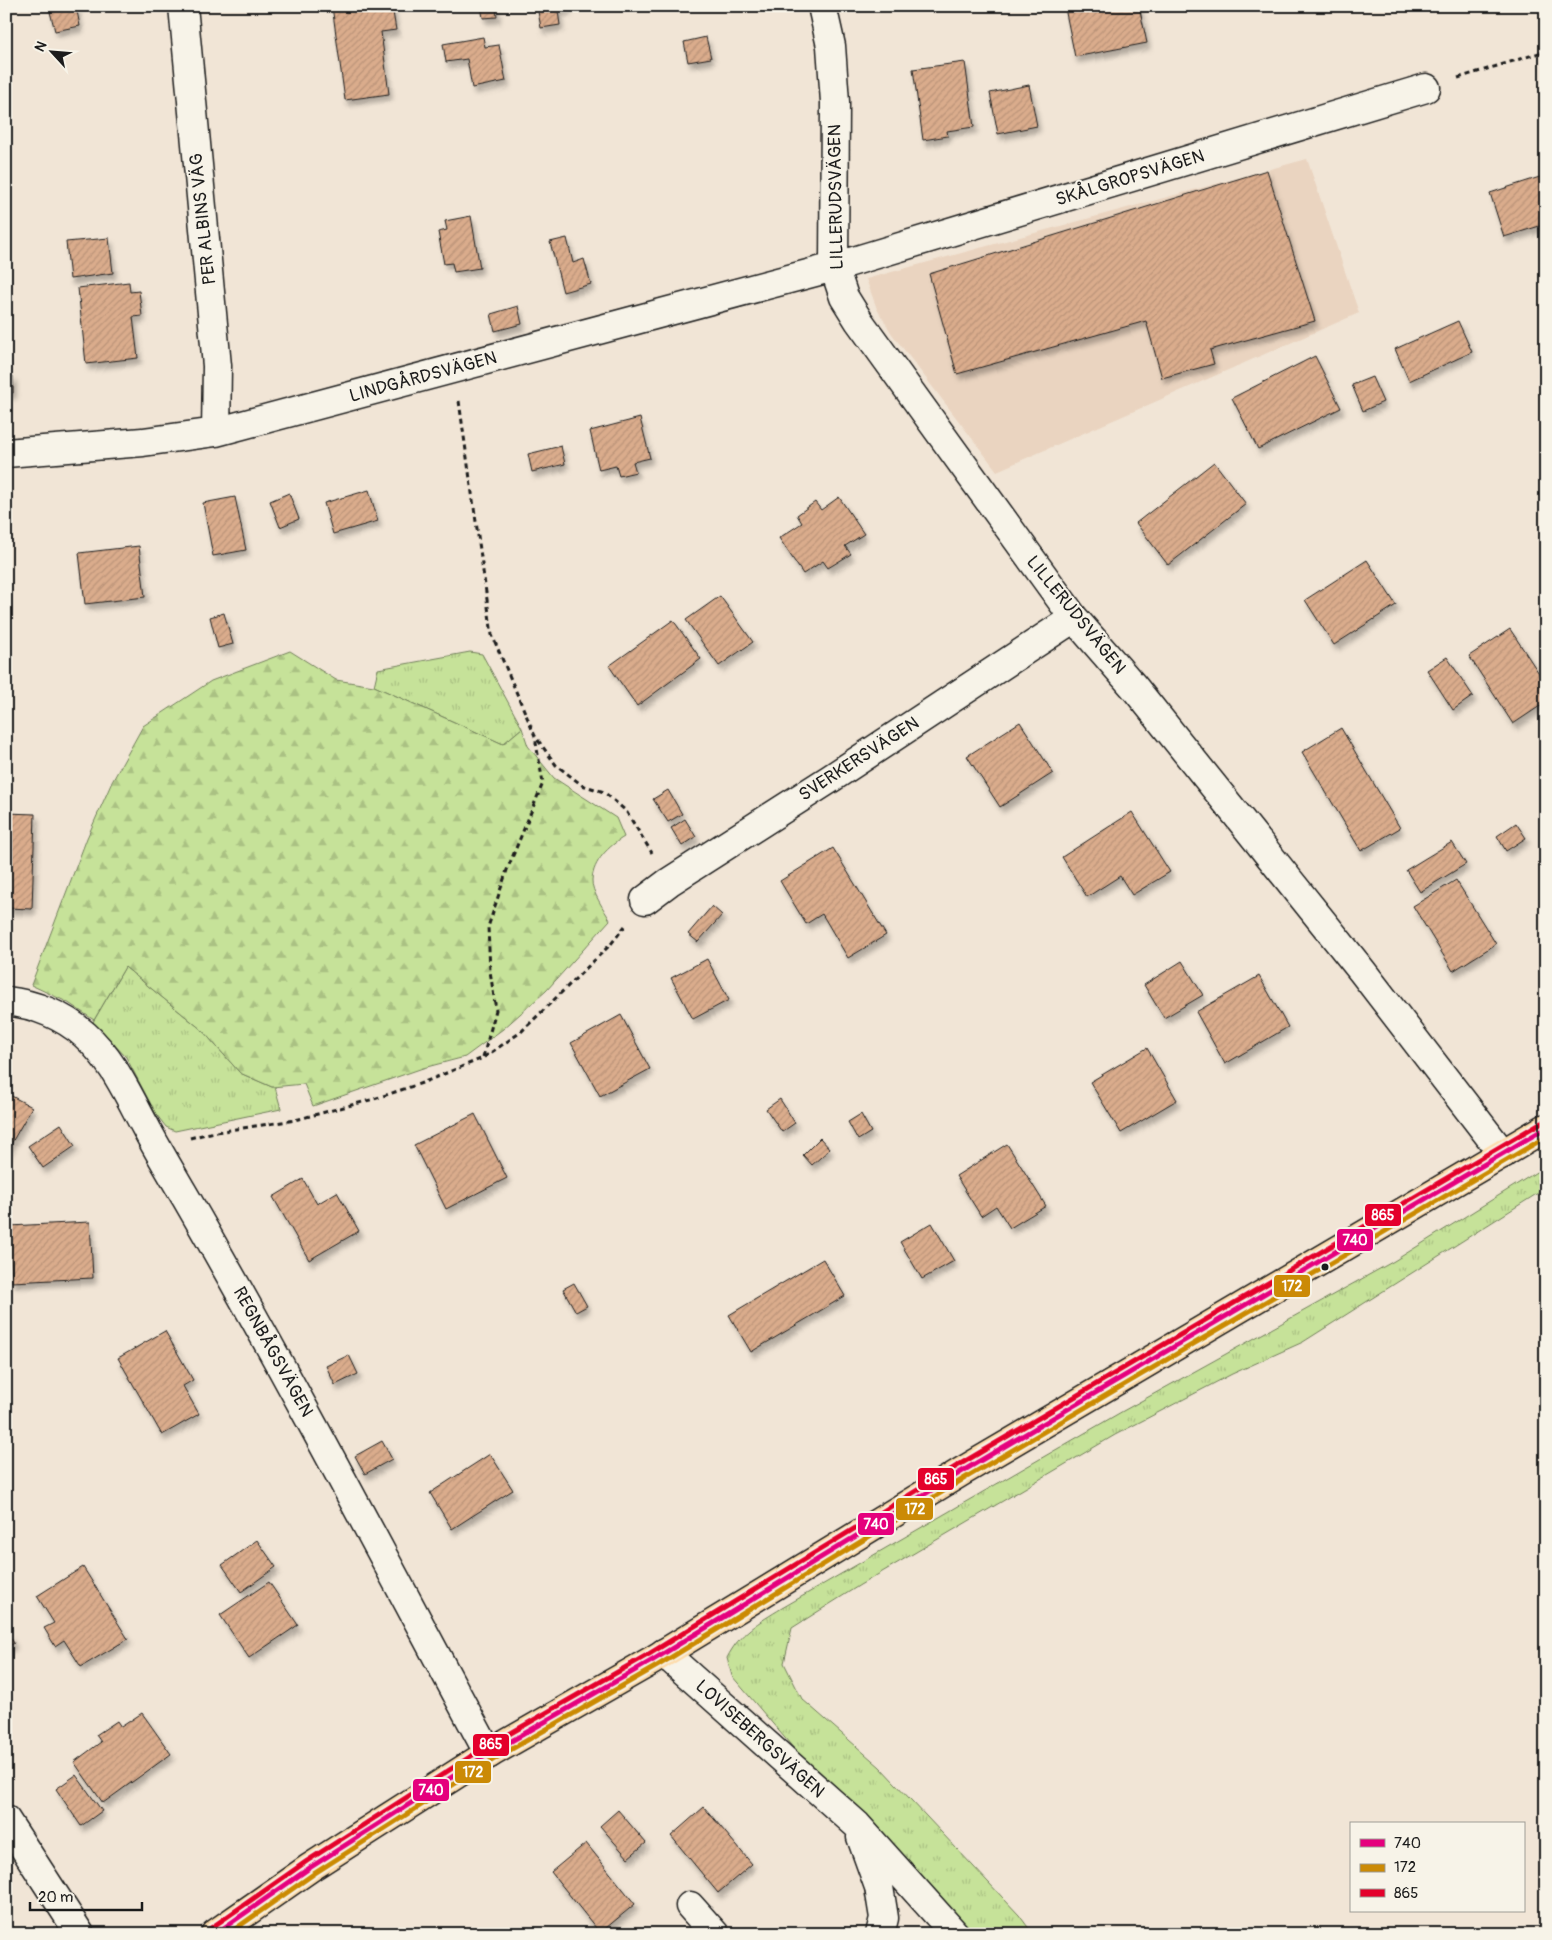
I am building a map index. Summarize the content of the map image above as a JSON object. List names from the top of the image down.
{
  "streets": {
    "street": [
      "SKÅLGROPSVÄGEN",
      "LILLERUDSVÄGEN",
      "PER ALBINS VÄG",
      "LINDGÅRDSVÄGEN",
      "SVERKERSVÄGEN",
      "REGNBÅGSVÄGEN",
      "LOVISEBERGSVÄGEN"
    ]
  },
  "crossings": [
    ["SKÅLGROPSVÄGEN", "LILLERUDSVÄGEN"],
    ["SKÅLGROPSVÄGEN", "LINDGÅRDSVÄGEN"],
    ["LILLERUDSVÄGEN", "LINDGÅRDSVÄGEN"],
    ["LILLERUDSVÄGEN", "SVERKERSVÄGEN"],
    ["PER ALBINS VÄG", "LINDGÅRDSVÄGEN"]
  ],
  "lines": ["transit line 865", "transit line 740", "transit line 172"],
  "legend": ["740", "172", "865"],
  "scale_bar": "20 m",
  "north": "top left"
}
